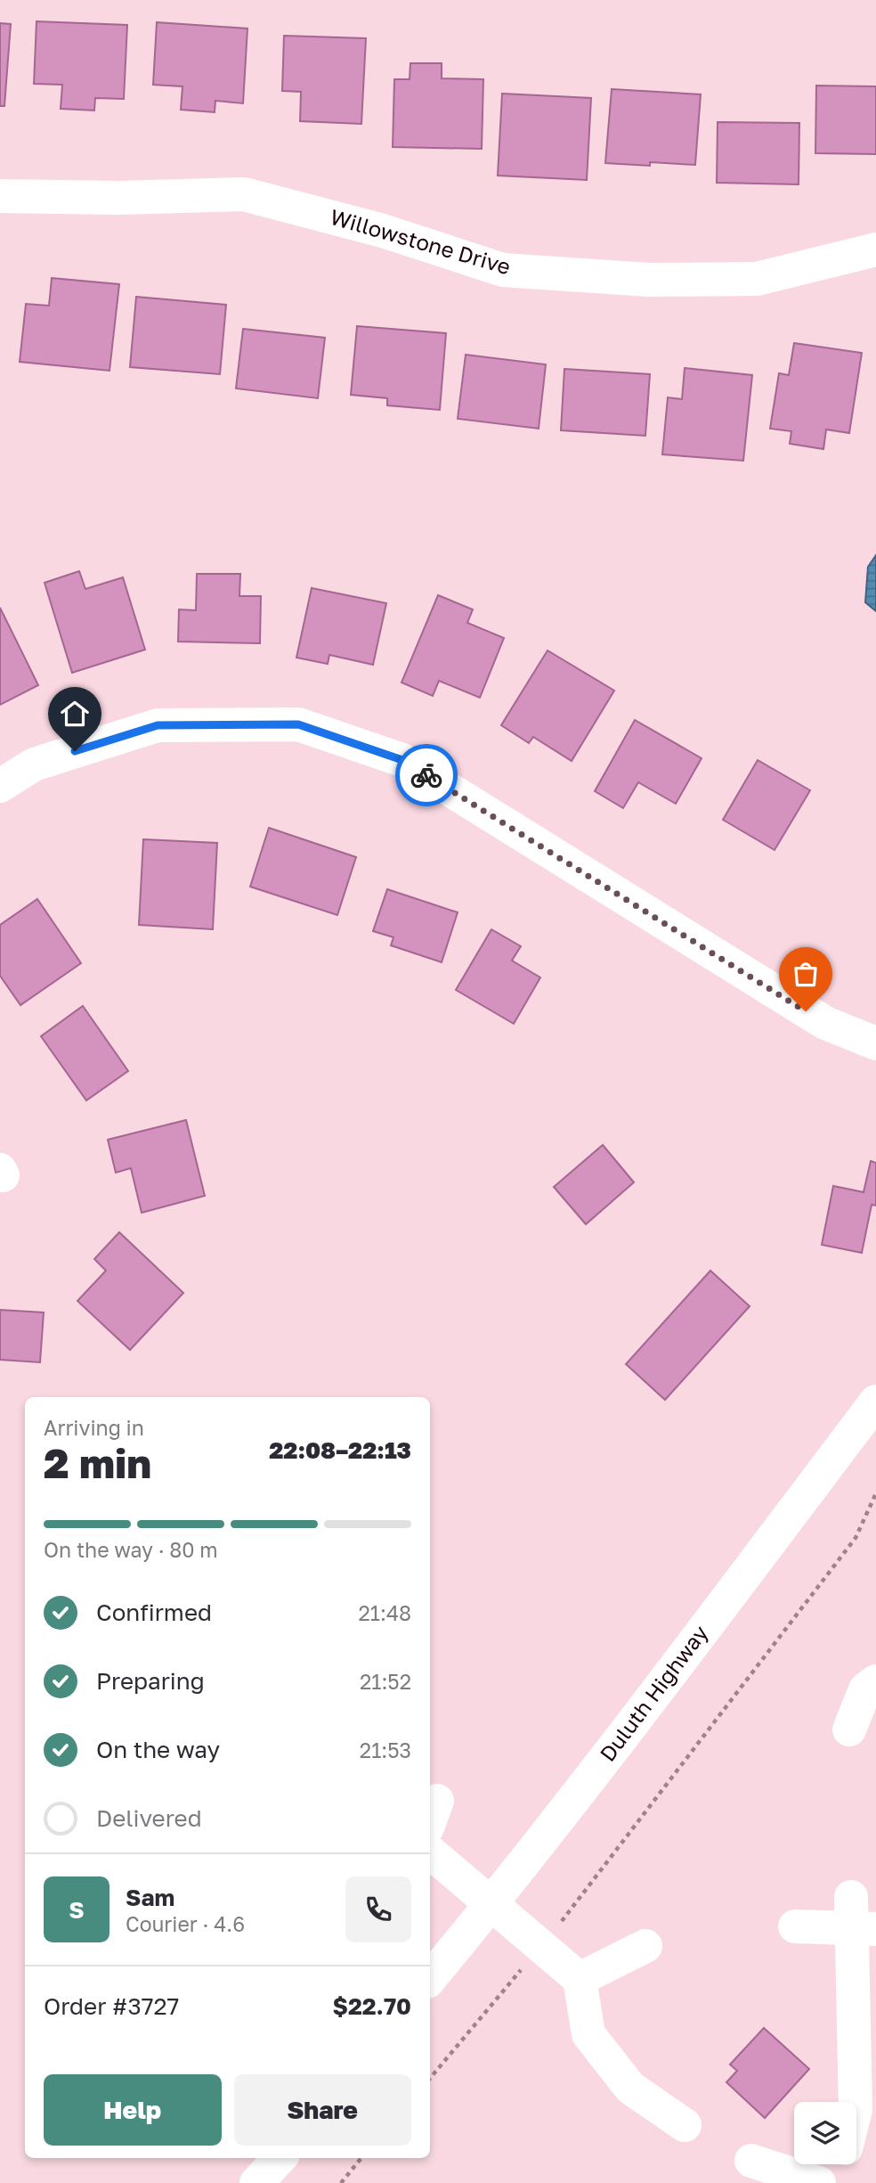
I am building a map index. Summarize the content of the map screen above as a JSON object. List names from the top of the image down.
{
  "streets": {
    "street": ["Willowstone Drive", "Duluth Highway"]
  },
  "page": {
    "heading": ["2 min", "Arriving in", "22:08–22:13"],
    "panel": [
      "Sam",
      "Courier · 4.6",
      "Order #3727",
      "$22.70"
    ],
    "bar": "On the way · 80 m",
    "list": [
      ["Confirmed", "21:48"],
      ["Preparing", "21:52"],
      ["On the way", "21:53"],
      "Delivered"
    ],
    "round": "S",
    "buttons": ["Help", "Share"]
  }
}
